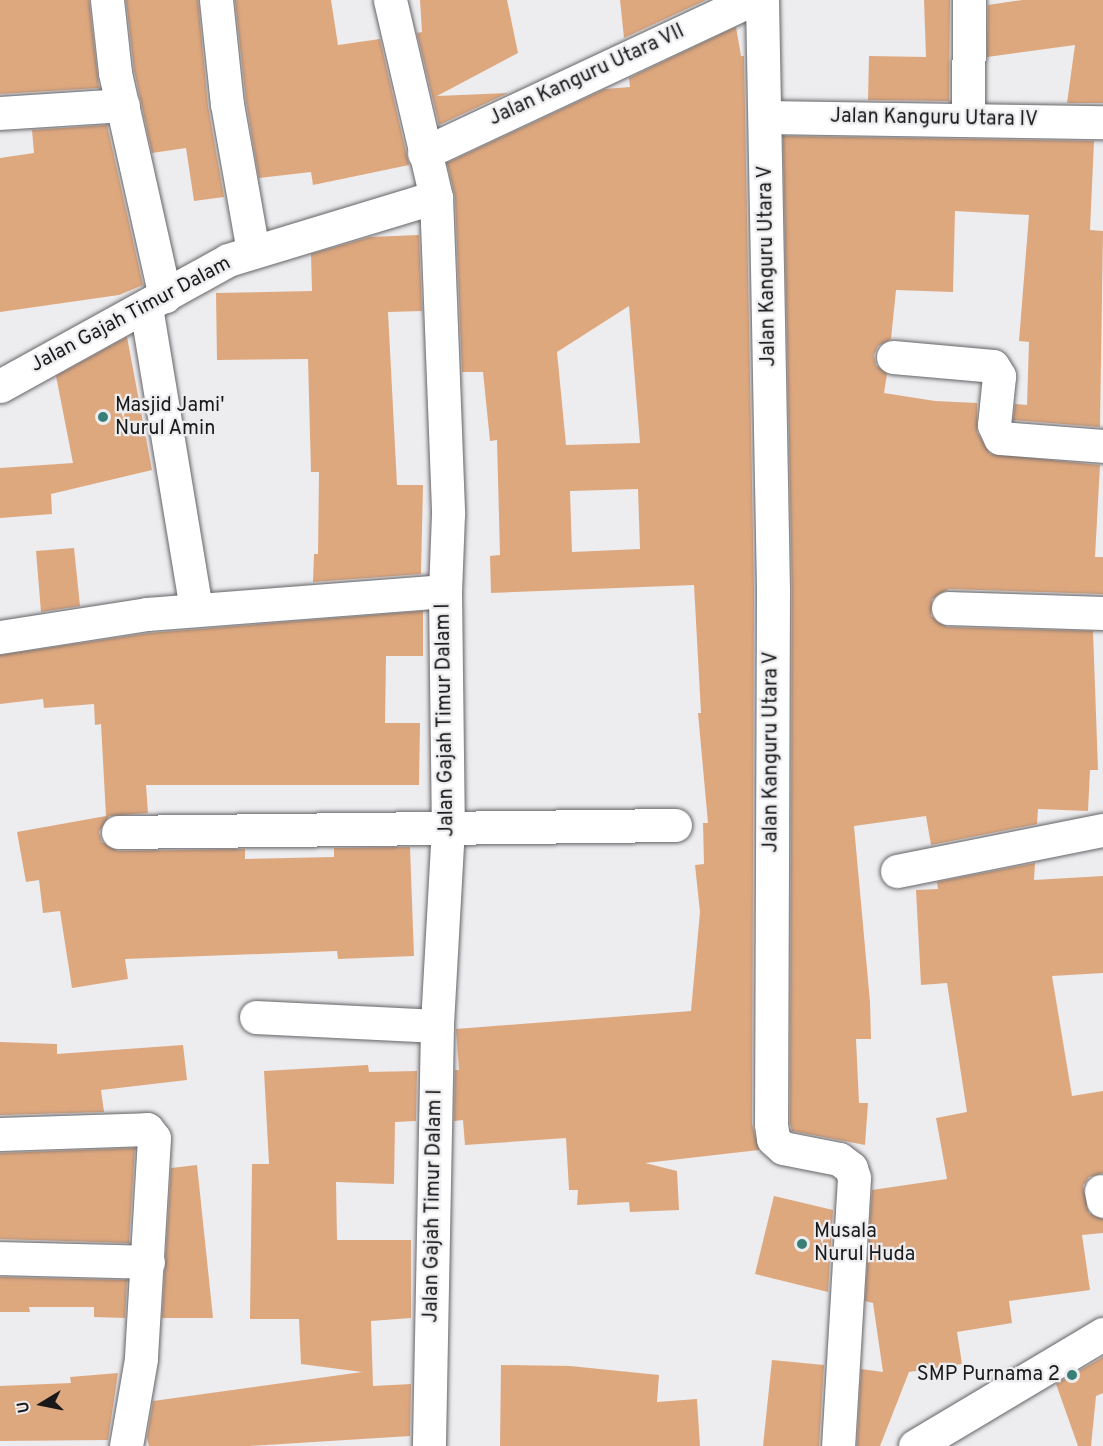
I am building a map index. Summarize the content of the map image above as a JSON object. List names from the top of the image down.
{
  "streets": {
    "street": [
      "Jalan Kanguru Utara VII",
      "Jalan Kanguru Utara IV",
      "Jalan Kanguru Utara V",
      "Jalan Gajah Timur Dalam",
      "Jalan Gajah Timur Dalam I"
    ]
  },
  "crossings": [
    ["Jalan Kanguru Utara VII", "Jalan Gajah Timur Dalam I"],
    ["Jalan Kanguru Utara IV", "Jalan Kanguru Utara V"],
    ["Jalan Gajah Timur Dalam", "Jalan Gajah Timur Dalam I"]
  ],
  "places": ["Masjid Jami' Nurul Amin", "Musala Nurul Huda", "SMP Purnama 2"],
  "north": "left"
}
